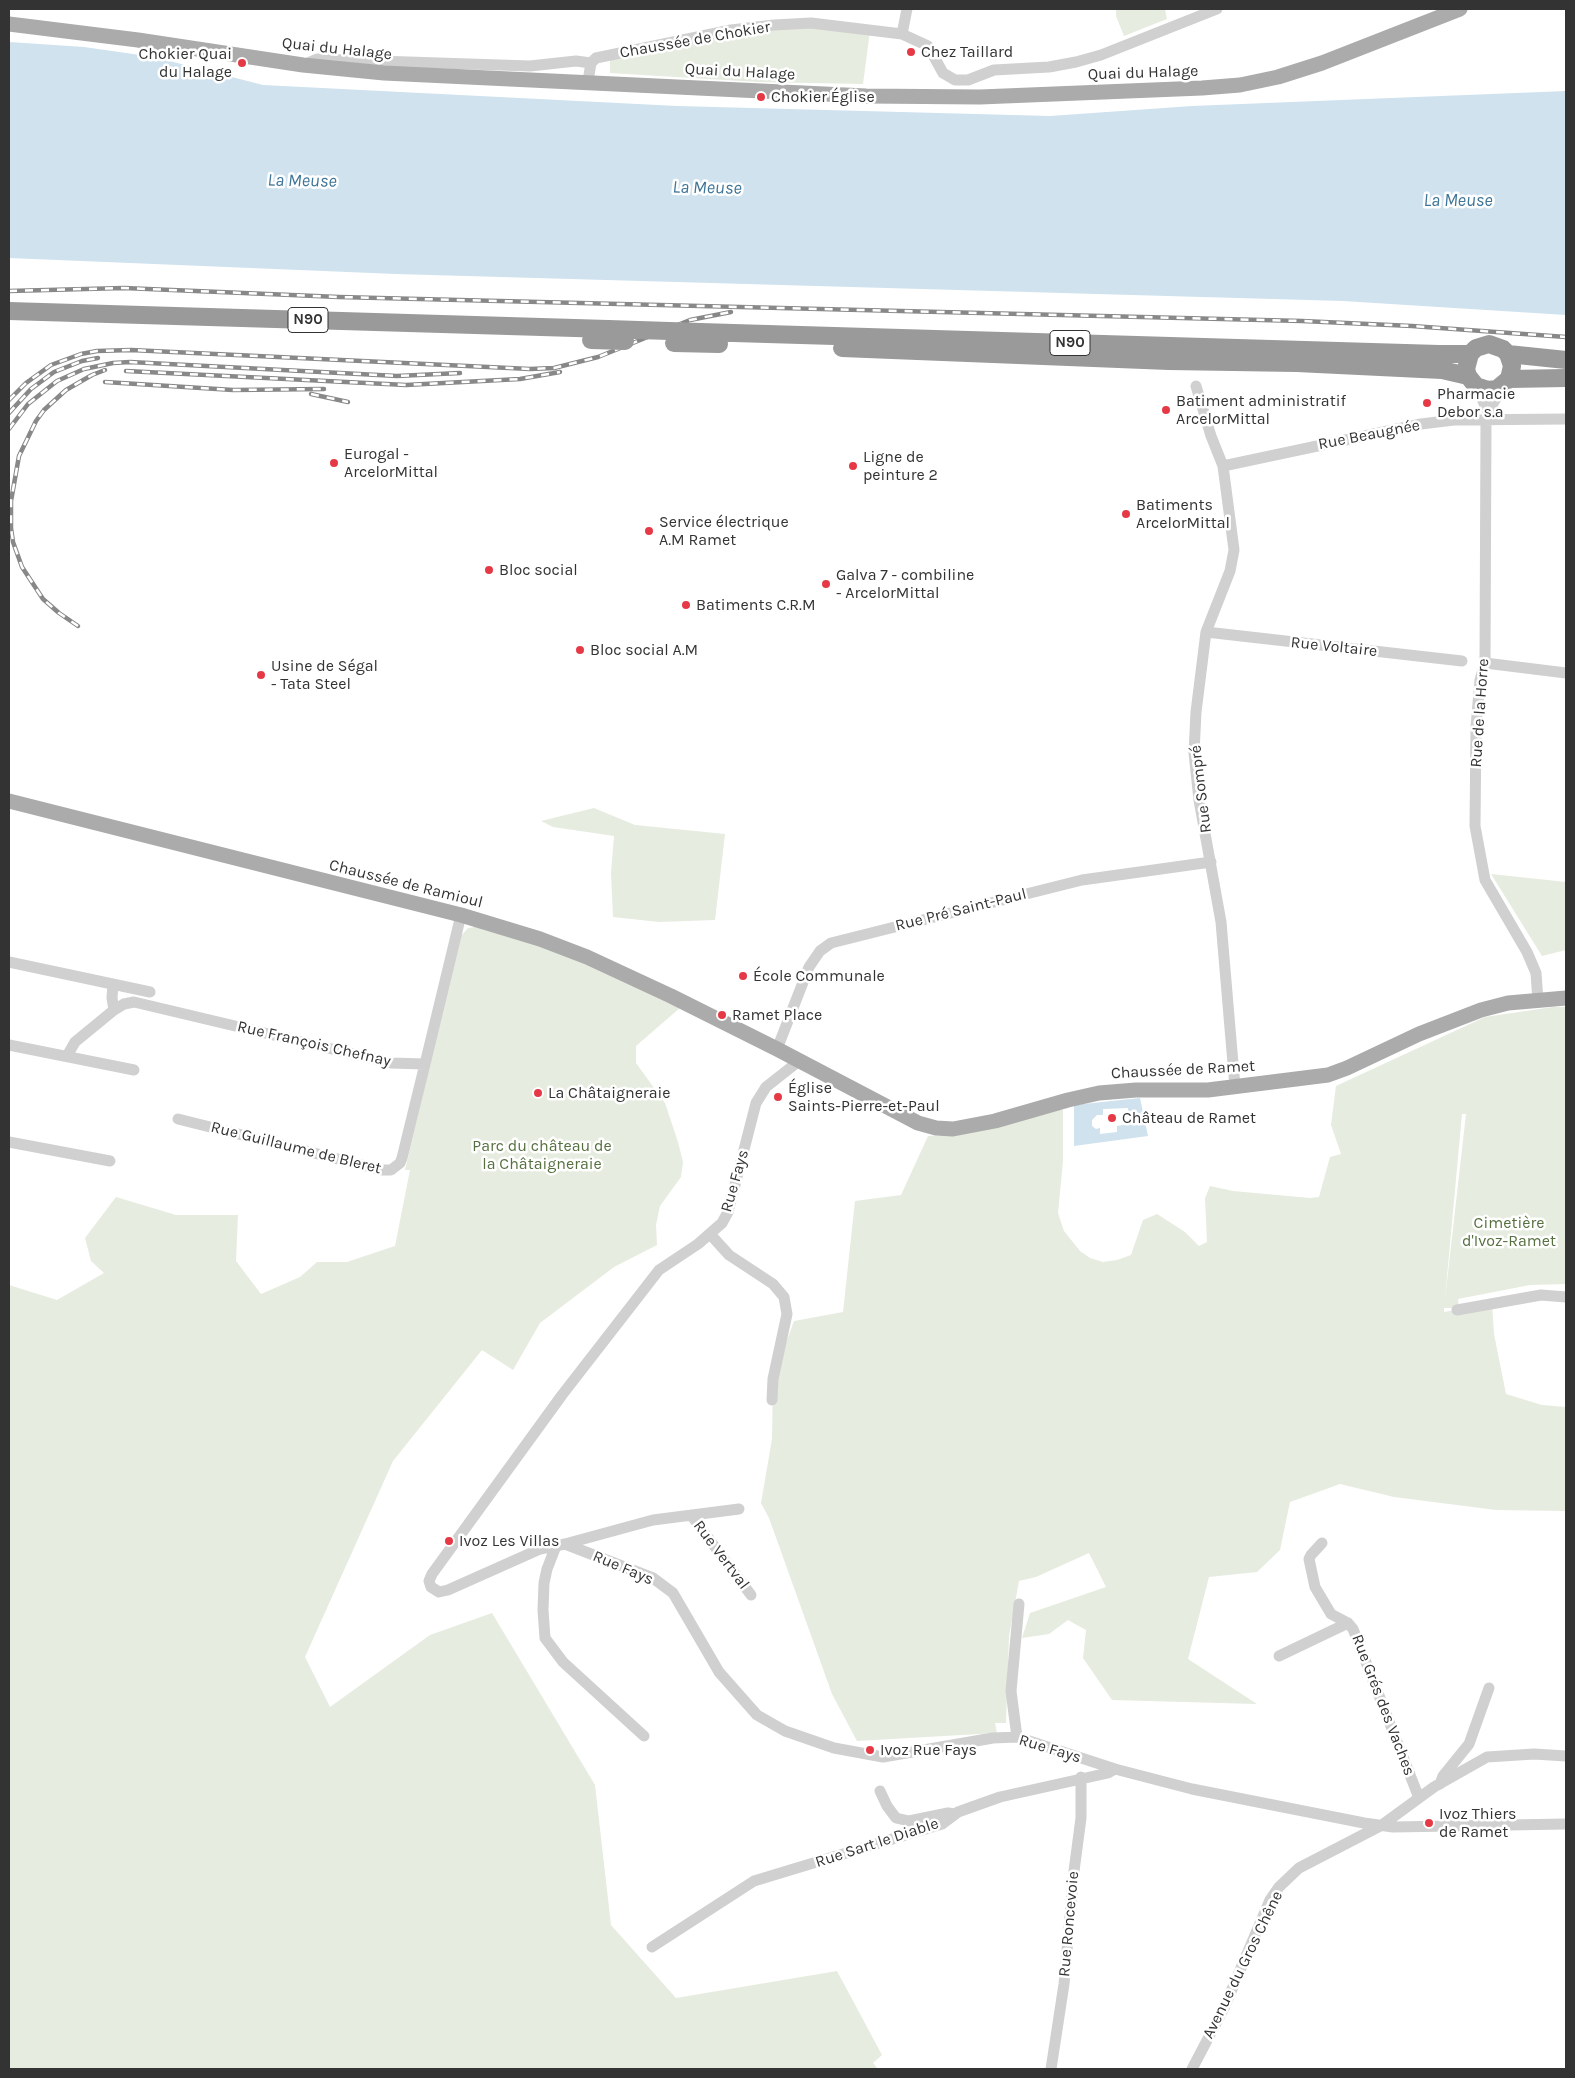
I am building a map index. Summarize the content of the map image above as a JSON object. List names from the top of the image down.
{
  "streets": {
    "highway": ["N90"],
    "main road": ["Quai du Halage", "Chaussée de Ramioul", "Chaussée de Ramet"],
    "street": [
      "Chaussée de Chokier",
      "Rue Beaugnée",
      "Rue Voltaire",
      "Rue de la Horre",
      "Rue Sompré",
      "Rue Pré Saint-Paul",
      "Rue François Chefnay",
      "Rue Guillaume de Bleret",
      "Rue Fays",
      "Rue Vertval",
      "Rue Grés des Vaches",
      "Rue Sart le Diable",
      "Rue Roncevoie",
      "Avenue du Gros Chêne"
    ]
  },
  "crossings": [
    ["Chaussée de Chokier", "Quai du Halage"],
    ["Rue Beaugnée", "Rue de la Horre"],
    ["Rue Beaugnée", "Rue Sompré"],
    ["Rue Voltaire", "Rue Sompré"],
    ["Rue de la Horre", "Chaussée de Ramet"],
    ["Rue Sompré", "Rue Pré Saint-Paul"],
    ["Rue Sompré", "Chaussée de Ramet"],
    ["Chaussée de Ramioul", "Rue Pré Saint-Paul"],
    ["Rue François Chefnay", "Rue Guillaume de Bleret"],
    ["Chaussée de Ramet", "Rue Fays"],
    ["Rue Fays", "Rue Sart le Diable"],
    ["Rue Fays", "Avenue du Gros Chêne"],
    ["Rue Grés des Vaches", "Avenue du Gros Chêne"],
    ["Rue Sart le Diable", "Rue Roncevoie"]
  ],
  "water": ["La Meuse"],
  "parks": ["Parc du château de la Châtaigneraie", "Cimetière d'Ivoz-Ramet"],
  "places": [
    "Chez Taillard",
    "Chokier Quai du Halage",
    "Chokier Église",
    "Pharmacie Debor s.a",
    "Batiment administratif ArcelorMittal",
    "Eurogal - ArcelorMittal",
    "Ligne de peinture 2",
    "Batiments ArcelorMittal",
    "Service électrique A.M Ramet",
    "Bloc social",
    "Galva 7 - combiline - ArcelorMittal",
    "Batiments C.R.M",
    "Bloc social A.M",
    "Usine de Ségal - Tata Steel",
    "École Communale",
    "Ramet Place",
    "La Châtaigneraie",
    "Église Saints-Pierre-et-Paul",
    "Château de Ramet",
    "Ivoz Les Villas",
    "Ivoz Rue Fays",
    "Ivoz Thiers de Ramet"
  ]
}
